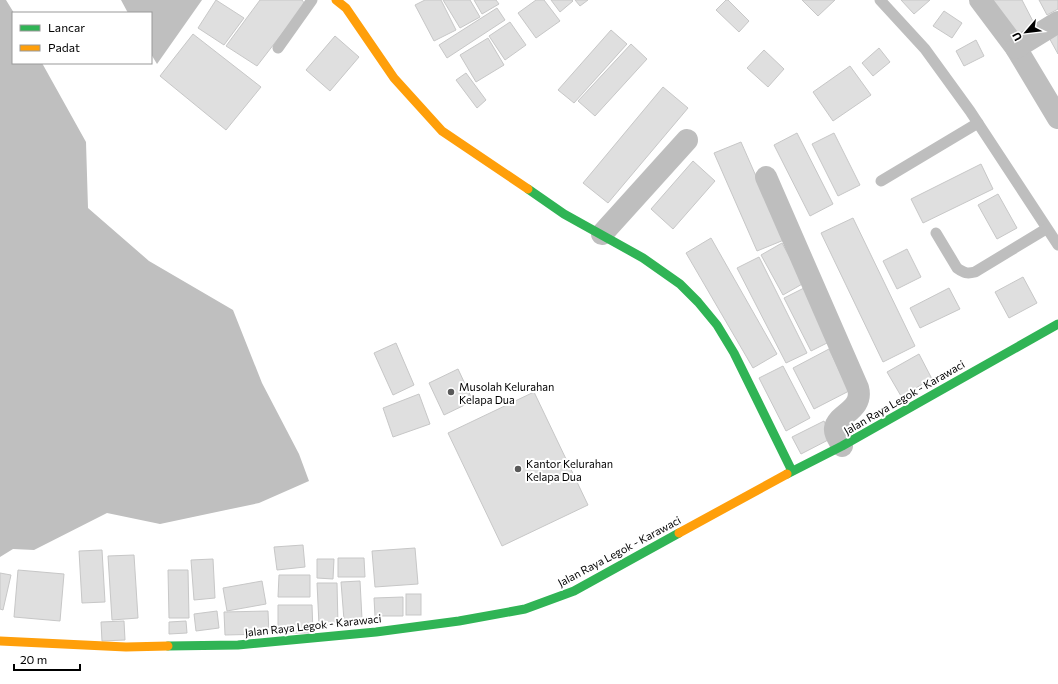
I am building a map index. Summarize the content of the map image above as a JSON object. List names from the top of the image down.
{
  "streets": {
    "main road": ["Jalan Raya Legok - Karawaci"]
  },
  "places": ["Musolah Kelurahan Kelapa Dua", "Kantor Kelurahan Kelapa Dua"],
  "legend": ["Lancar", "Padat"],
  "scale_bar": "20 m",
  "north": "bottom left"
}
